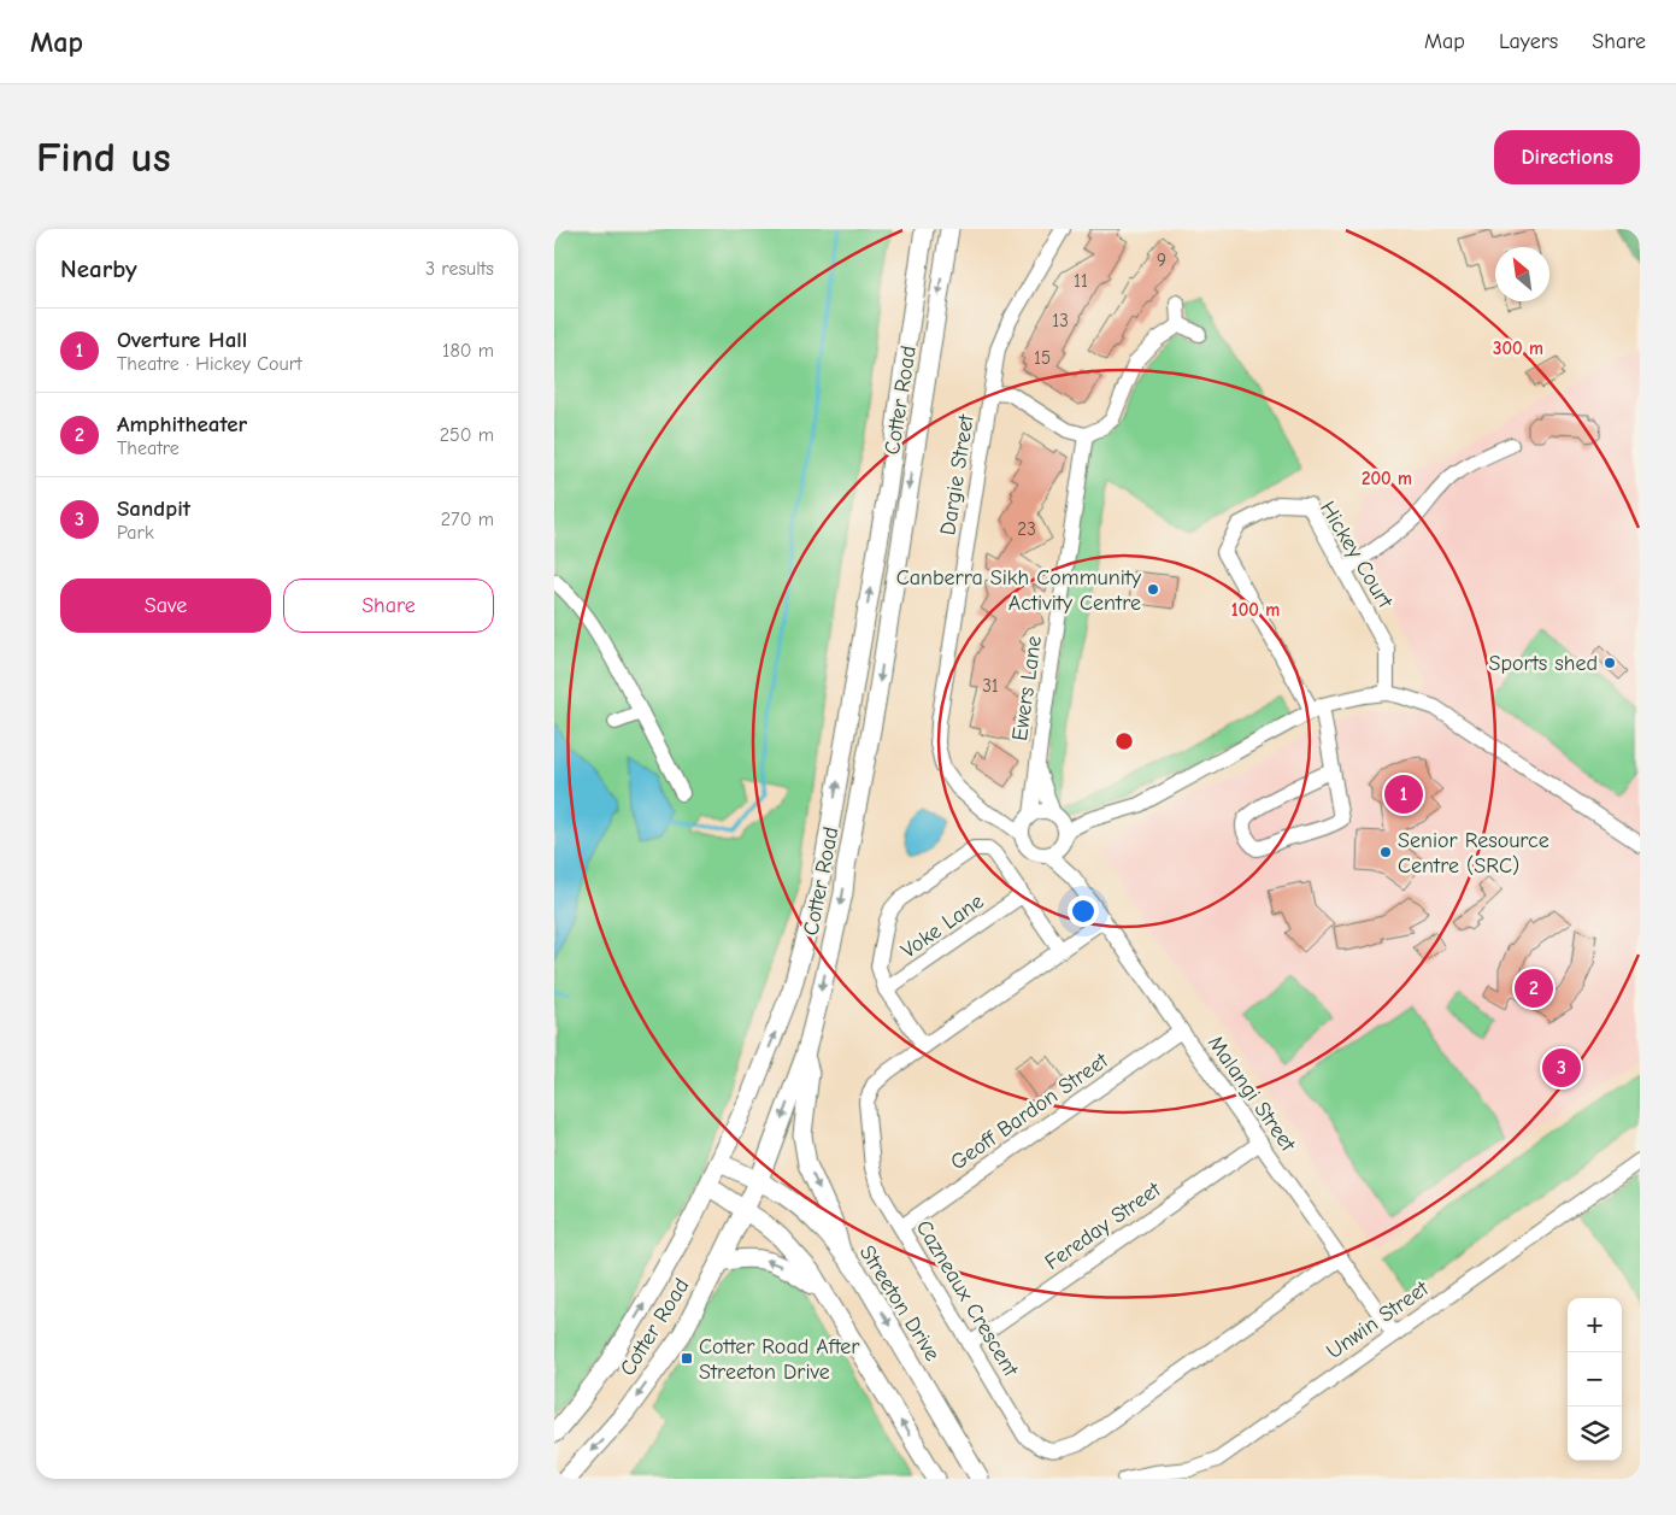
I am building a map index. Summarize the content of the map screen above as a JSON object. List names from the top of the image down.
{
  "streets": {
    "main road": ["Cotter Road", "Streeton Drive"],
    "street": [
      "Dargie Street",
      "Hickey Court",
      "Ewers Lane",
      "Voke Lane",
      "Malangi Street",
      "Geoff Bardon Street",
      "Fereday Street",
      "Cazneaux Crescent",
      "Unwin Street"
    ]
  },
  "crossings": [
    ["Cotter Road", "Streeton Drive"],
    ["Dargie Street", "Ewers Lane"],
    ["Dargie Street", "Malangi Street"],
    ["Ewers Lane", "Malangi Street"],
    ["Malangi Street", "Geoff Bardon Street"],
    ["Malangi Street", "Fereday Street"],
    ["Malangi Street", "Cazneaux Crescent"],
    ["Malangi Street", "Unwin Street"],
    ["Geoff Bardon Street", "Cazneaux Crescent"],
    ["Fereday Street", "Cazneaux Crescent"]
  ],
  "places": {
    "other": ["Canberra Sikh Community Activity Centre", "Sports shed", "Senior Resource Centre (SRC)"],
    "transit": ["Cotter Road After Streeton Drive"]
  },
  "house_numbers": [
    "9",
    "11",
    "13",
    "15",
    "23",
    "31"
  ],
  "north": "top left",
  "page": {
    "header": "Map",
    "nav": ["Map", "Layers", "Share"],
    "buttons": [
      "Directions",
      ["Save", "Share"]
    ],
    "title": "Find us",
    "heading": ["Nearby", "3 results"],
    "list": [
      {
        "mark": "1",
        "name": "Overture Hall",
        "note": "Theatre · Hickey Court",
        "value": "180 m"
      },
      {
        "mark": "2",
        "name": "Amphitheater",
        "note": "Theatre",
        "value": "250 m"
      },
      {
        "mark": "3",
        "name": "Sandpit",
        "note": "Park",
        "value": "270 m"
      }
    ],
    "pins": ["1", "2", "3"],
    "map_buttons": ["+", "−"]
  },
  "rings": ["300 m", "200 m", "100 m"]
}
